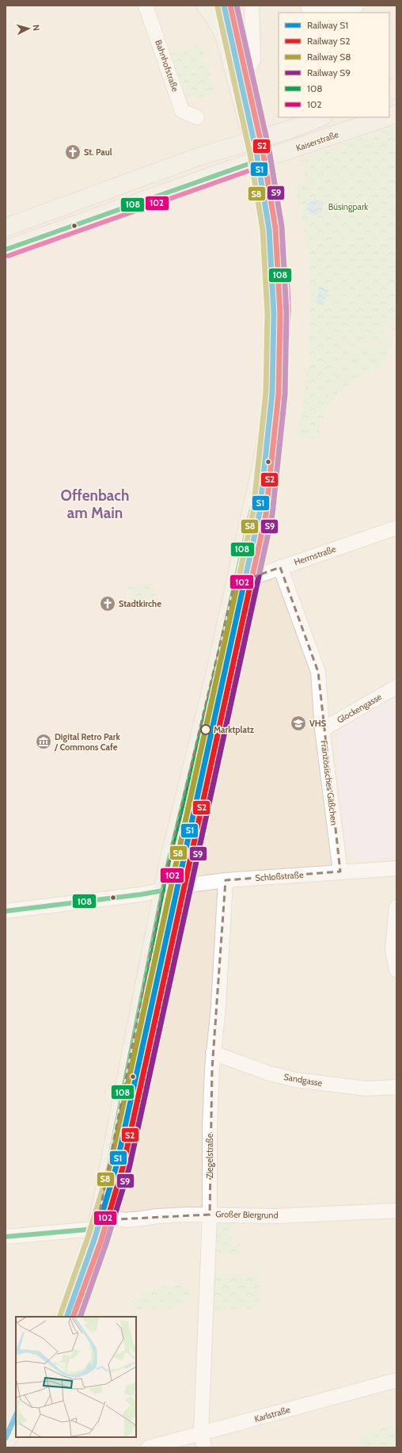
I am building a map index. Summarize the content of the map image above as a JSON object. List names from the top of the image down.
{
  "streets": {
    "main road": ["Kaiserstraße"],
    "street": [
      "Bahnhofstraße",
      "Herrnstraße",
      "Glockengasse",
      "Französisches Gäßchen",
      "Schloßstraße",
      "Sandgasse",
      "Ziegelstraße",
      "Großer Biergrund",
      "Karlstraße"
    ]
  },
  "crossings": [
    ["Herrnstraße", "Französisches Gäßchen"],
    ["Glockengasse", "Französisches Gäßchen"],
    ["Französisches Gäßchen", "Schloßstraße"],
    ["Schloßstraße", "Ziegelstraße"],
    ["Sandgasse", "Ziegelstraße"],
    ["Ziegelstraße", "Großer Biergrund"],
    ["Ziegelstraße", "Karlstraße"]
  ],
  "districts": ["Offenbach am Main"],
  "parks": ["Büsingpark"],
  "places": {
    "church": ["St. Paul", "Stadtkirche"],
    "school or university": ["VHS"],
    "other": ["Marktplatz"],
    "museum": ["Digital Retro Park / Commons Cafe"]
  },
  "lines": [
    "rail line S1",
    "rail line S2",
    "rail line S9",
    "rail line S8",
    "transit line 102",
    "transit line 108"
  ],
  "legend": [
    "Railway S1",
    "Railway S2",
    "Railway S8",
    "Railway S9",
    "108",
    "102"
  ],
  "north": "right"
}
